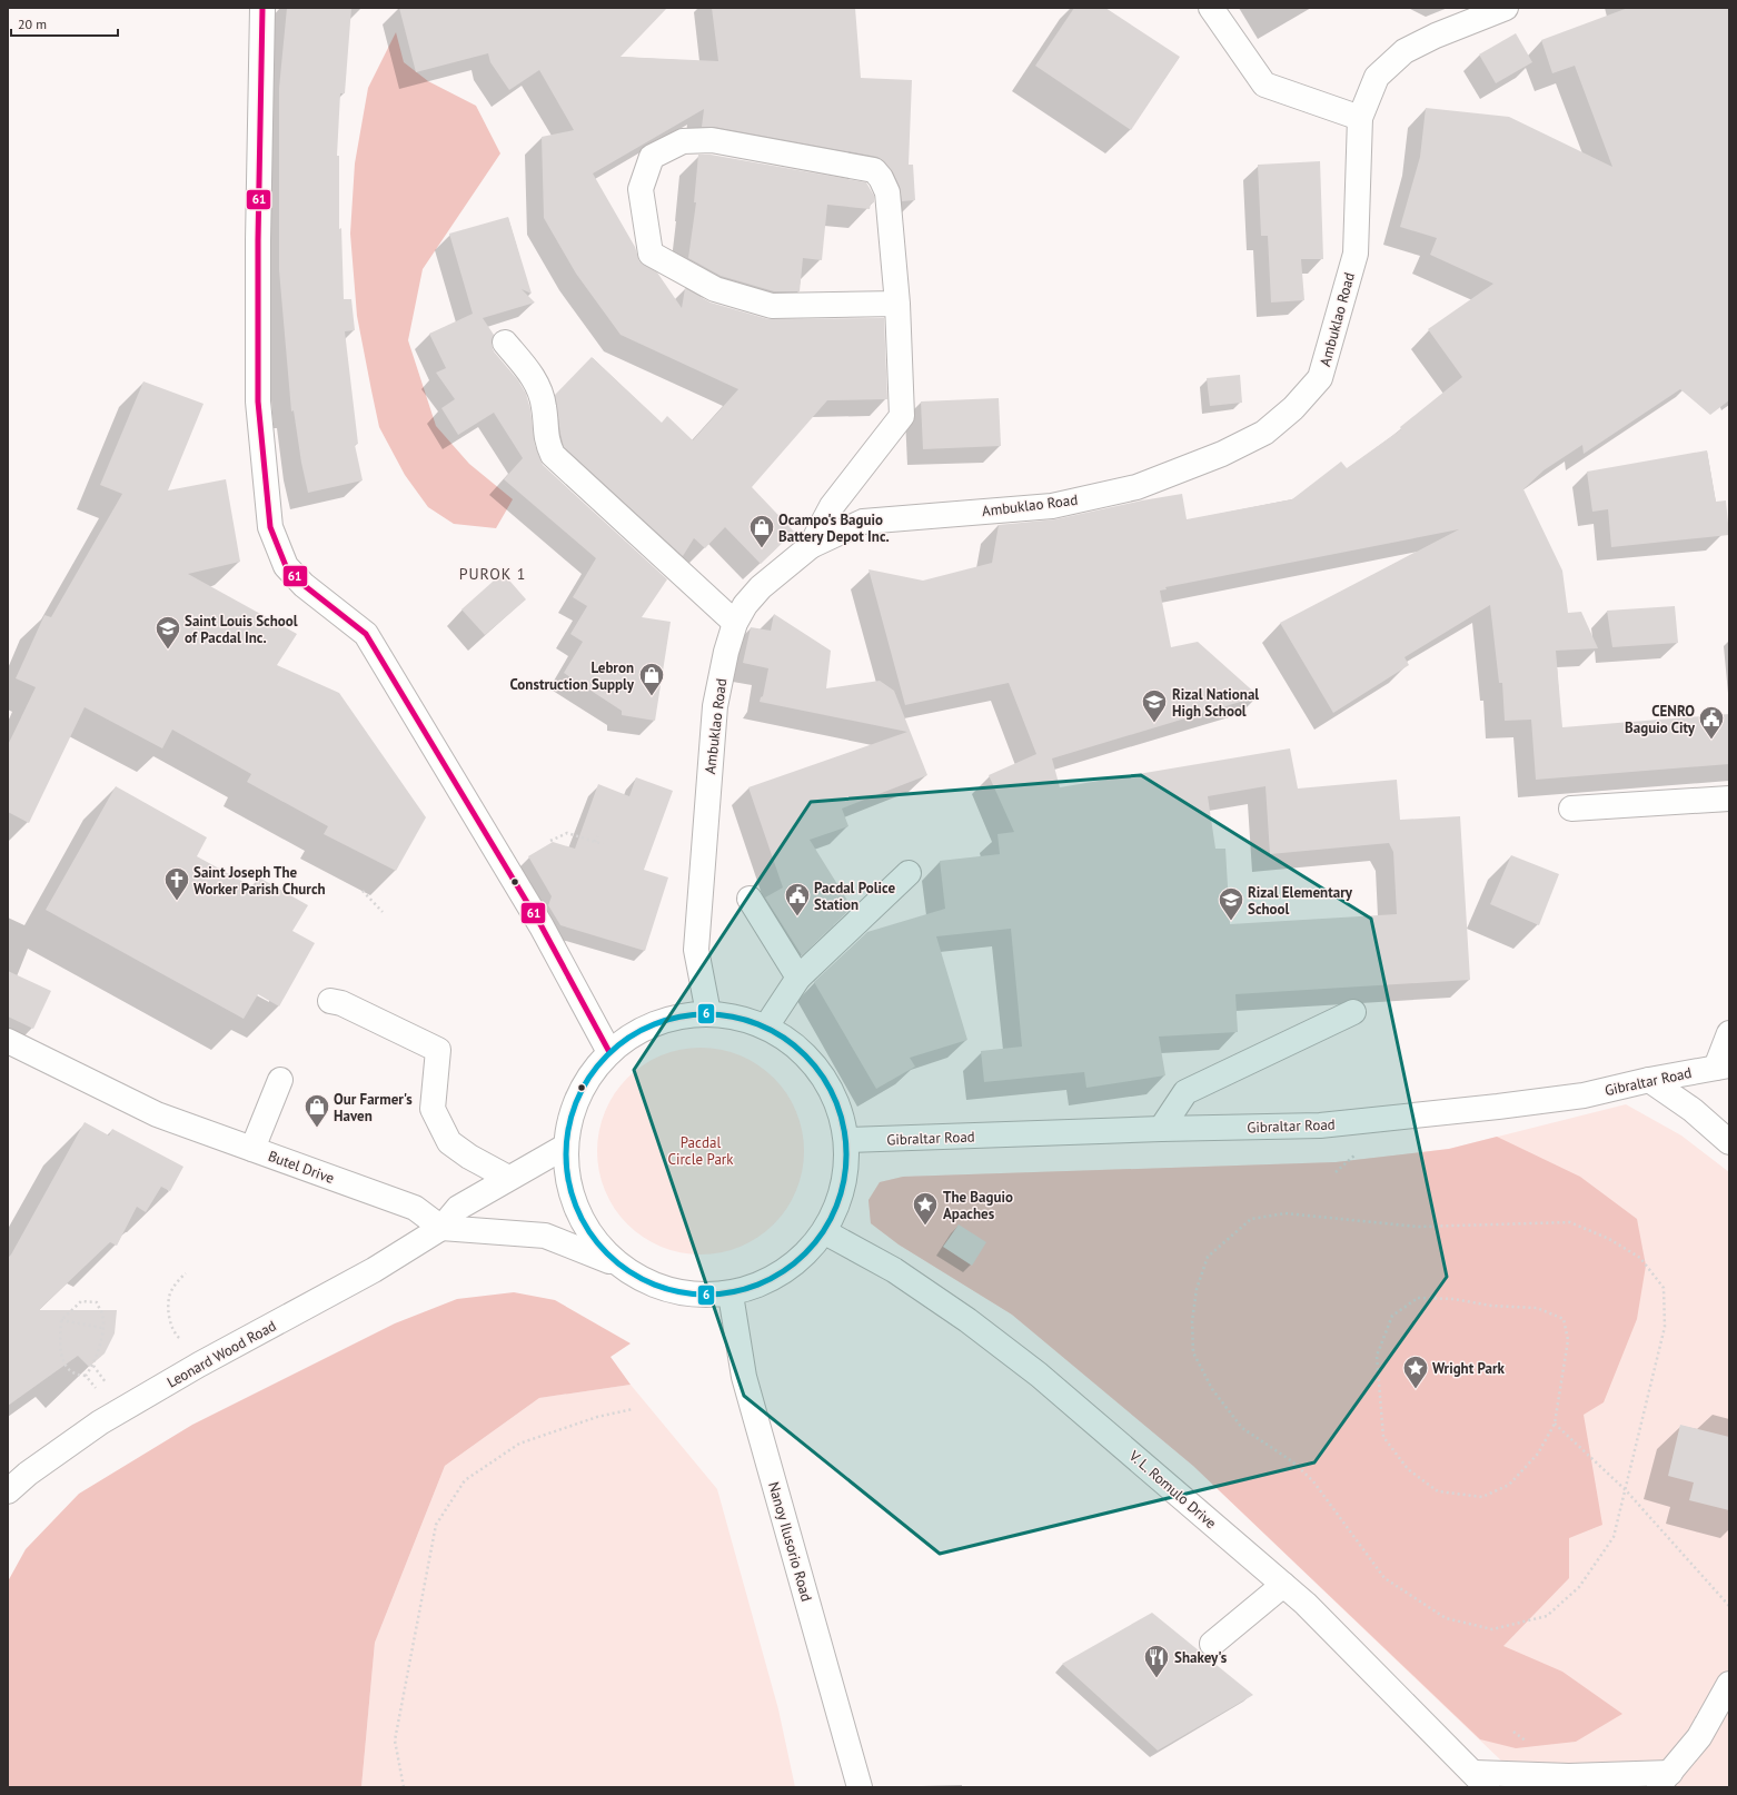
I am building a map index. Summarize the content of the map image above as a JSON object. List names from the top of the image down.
{
  "streets": {
    "main road": [
      "Ambuklao Road",
      "Gibraltar Road",
      "Butel Drive",
      "Leonard Wood Road",
      "V. L. Romulo Drive",
      "Nanoy Ilusorio Road"
    ]
  },
  "crossings": [
    ["Butel Drive", "Leonard Wood Road"]
  ],
  "districts": ["PUROK 1"],
  "parks": ["Pacdal Circle Park"],
  "places": {
    "shop": ["Ocampo's Baguio Battery Depot Inc.", "Lebron Construction Supply", "Our Farmer's Haven"],
    "school or university": ["Saint Louis School of Pacdal Inc.", "Rizal National High School", "Rizal Elementary School"],
    "public building": ["CENRO Baguio City", "Pacdal Police Station"],
    "church": ["Saint Joseph The Worker Parish Church"],
    "place": ["The Baguio Apaches", "Wright Park"],
    "restaurant": ["Shakey's"]
  },
  "lines": ["transit line 61", "transit line 6"],
  "scale_bar": "20 m"
}
